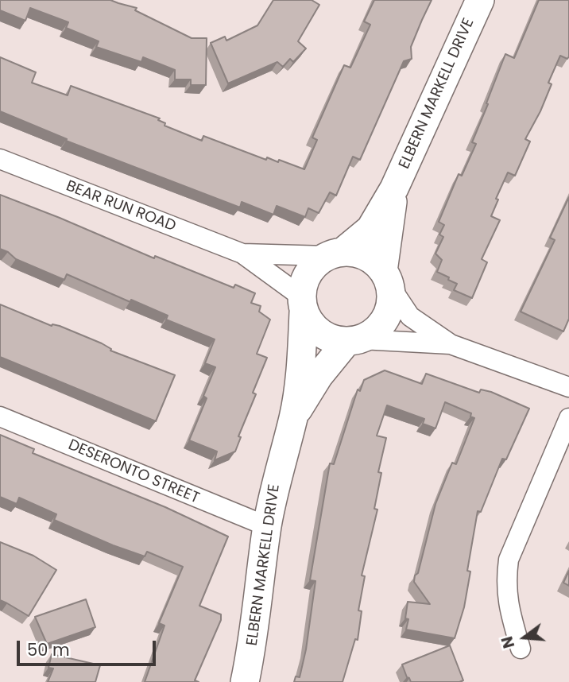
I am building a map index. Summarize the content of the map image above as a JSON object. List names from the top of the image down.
{
  "streets": {
    "street": ["ELBERN MARKELL DRIVE", "BEAR RUN ROAD", "DESERONTO STREET"]
  },
  "crossings": [
    ["ELBERN MARKELL DRIVE", "BEAR RUN ROAD"],
    ["ELBERN MARKELL DRIVE", "DESERONTO STREET"]
  ],
  "scale_bar": "50 m",
  "north": "left"
}
